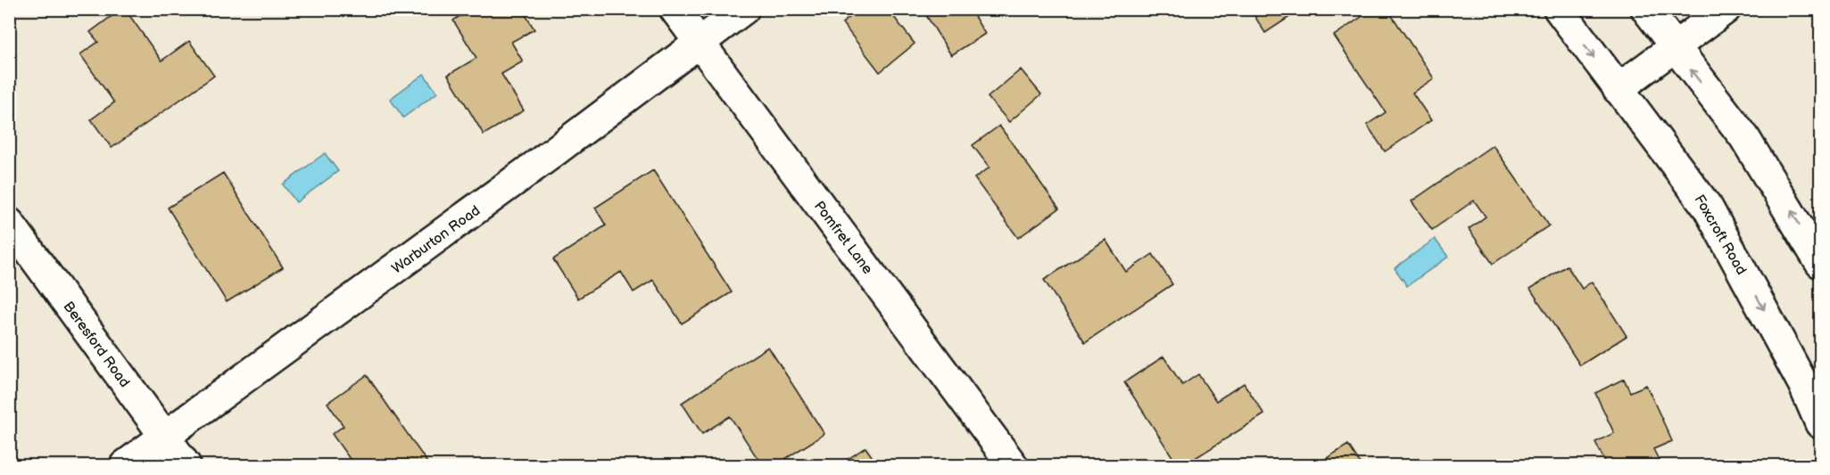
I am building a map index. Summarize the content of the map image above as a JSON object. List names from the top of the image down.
{
  "streets": {
    "street": [
      "Foxcroft Road",
      "Pomfret Lane",
      "Warburton Road",
      "Beresford Road"
    ]
  },
  "crossings": [
    ["Pomfret Lane", "Warburton Road"],
    ["Warburton Road", "Beresford Road"]
  ]
}
